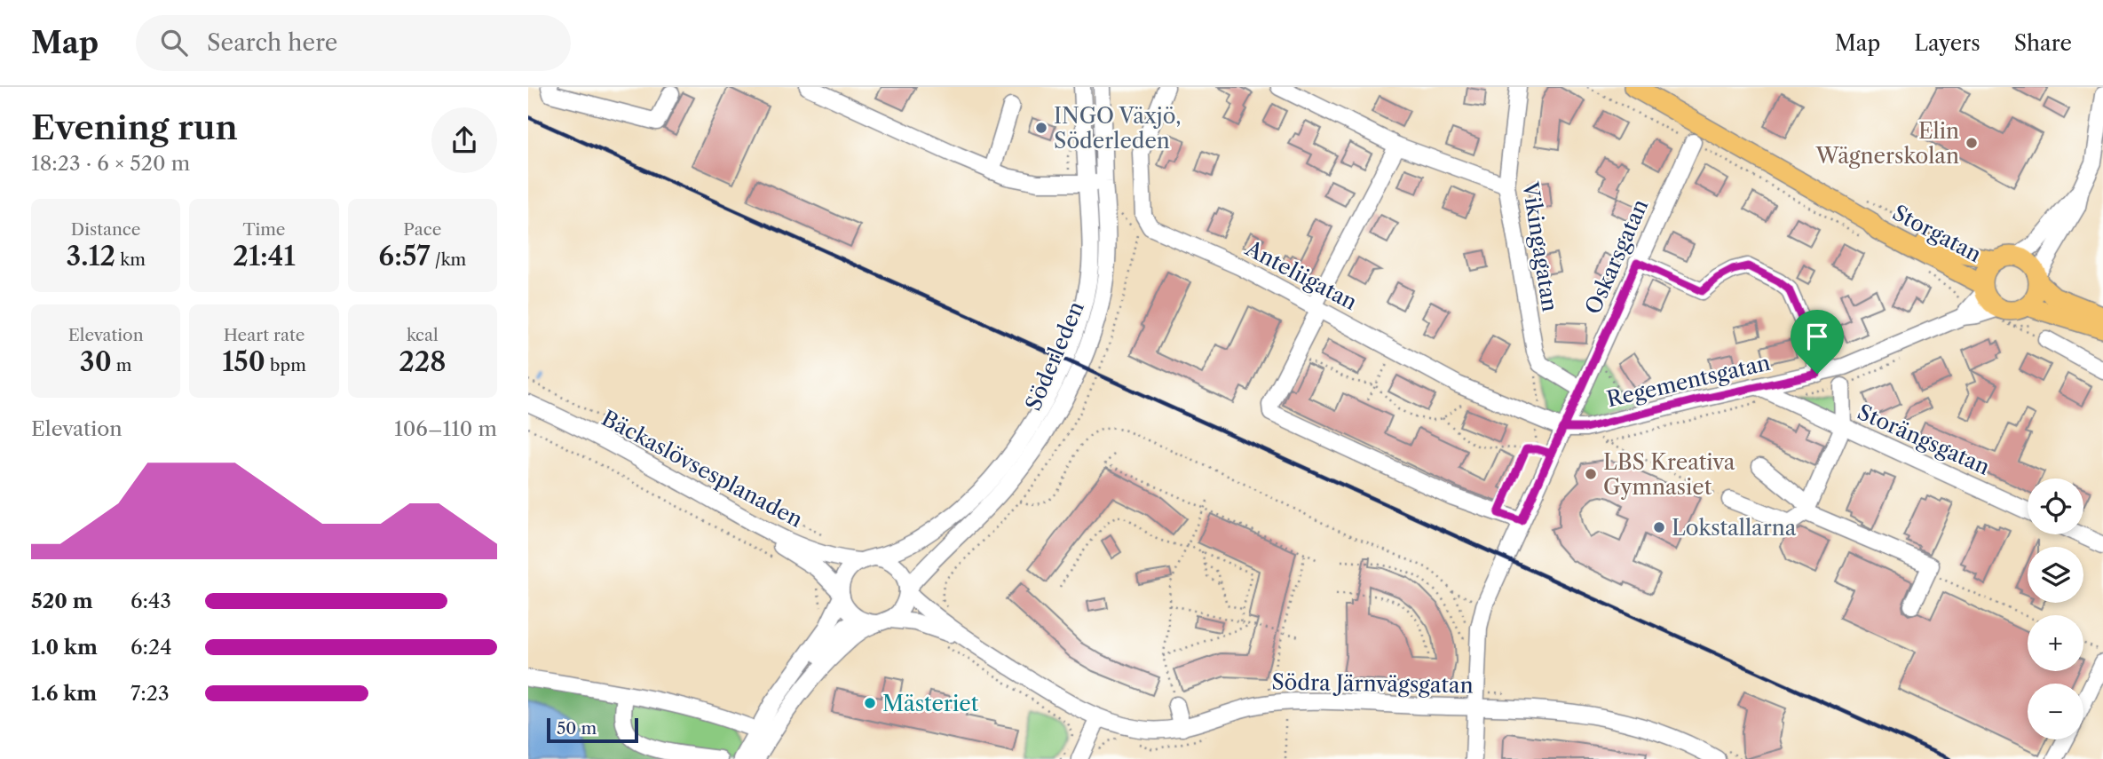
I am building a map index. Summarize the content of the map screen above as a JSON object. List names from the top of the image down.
{
  "streets": {
    "main road": ["Storgatan"],
    "street": [
      "Vikingagatan",
      "Oskarsgatan",
      "Anteliigatan",
      "Söderleden",
      "Regementsgatan",
      "Storängsgatan",
      "Bäckaslövsesplanaden",
      "Södra Järnvägsgatan"
    ]
  },
  "crossings": [
    ["Storgatan", "Regementsgatan"],
    ["Oskarsgatan", "Anteliigatan"],
    ["Oskarsgatan", "Regementsgatan"],
    ["Oskarsgatan", "Södra Järnvägsgatan"],
    ["Anteliigatan", "Regementsgatan"],
    ["Söderleden", "Bäckaslövsesplanaden"],
    ["Söderleden", "Södra Järnvägsgatan"],
    ["Regementsgatan", "Storängsgatan"],
    ["Bäckaslövsesplanaden", "Södra Järnvägsgatan"]
  ],
  "places": [
    "INGO Växjö, Söderleden",
    "Elin Wägnerskolan",
    "LBS Kreativa Gymnasiet",
    "Lokstallarna",
    "Mästeriet"
  ],
  "scale_bar": "50 m",
  "page": {
    "header": "Map",
    "search": "Search here",
    "nav": ["Map", "Layers", "Share"],
    "heading": ["Evening run", "18:23 · 6 × 520 m"],
    "stats": [
      ["Distance", "3.12 km"],
      ["Time", "21:41"],
      ["Pace", "6:57 /km"],
      ["Elevation", "30 m"],
      ["Heart rate", "150 bpm"],
      ["kcal", "228"]
    ],
    "chart": ["Elevation", "106–110 m"],
    "map_buttons": ["+", "−"],
    "list": [
      {
        "name": "520 m",
        "note": "6:43"
      },
      {
        "name": "1.0 km",
        "note": "6:24"
      },
      {
        "name": "1.6 km",
        "note": "7:23"
      }
    ],
    "scale": "50 m"
  }
}
